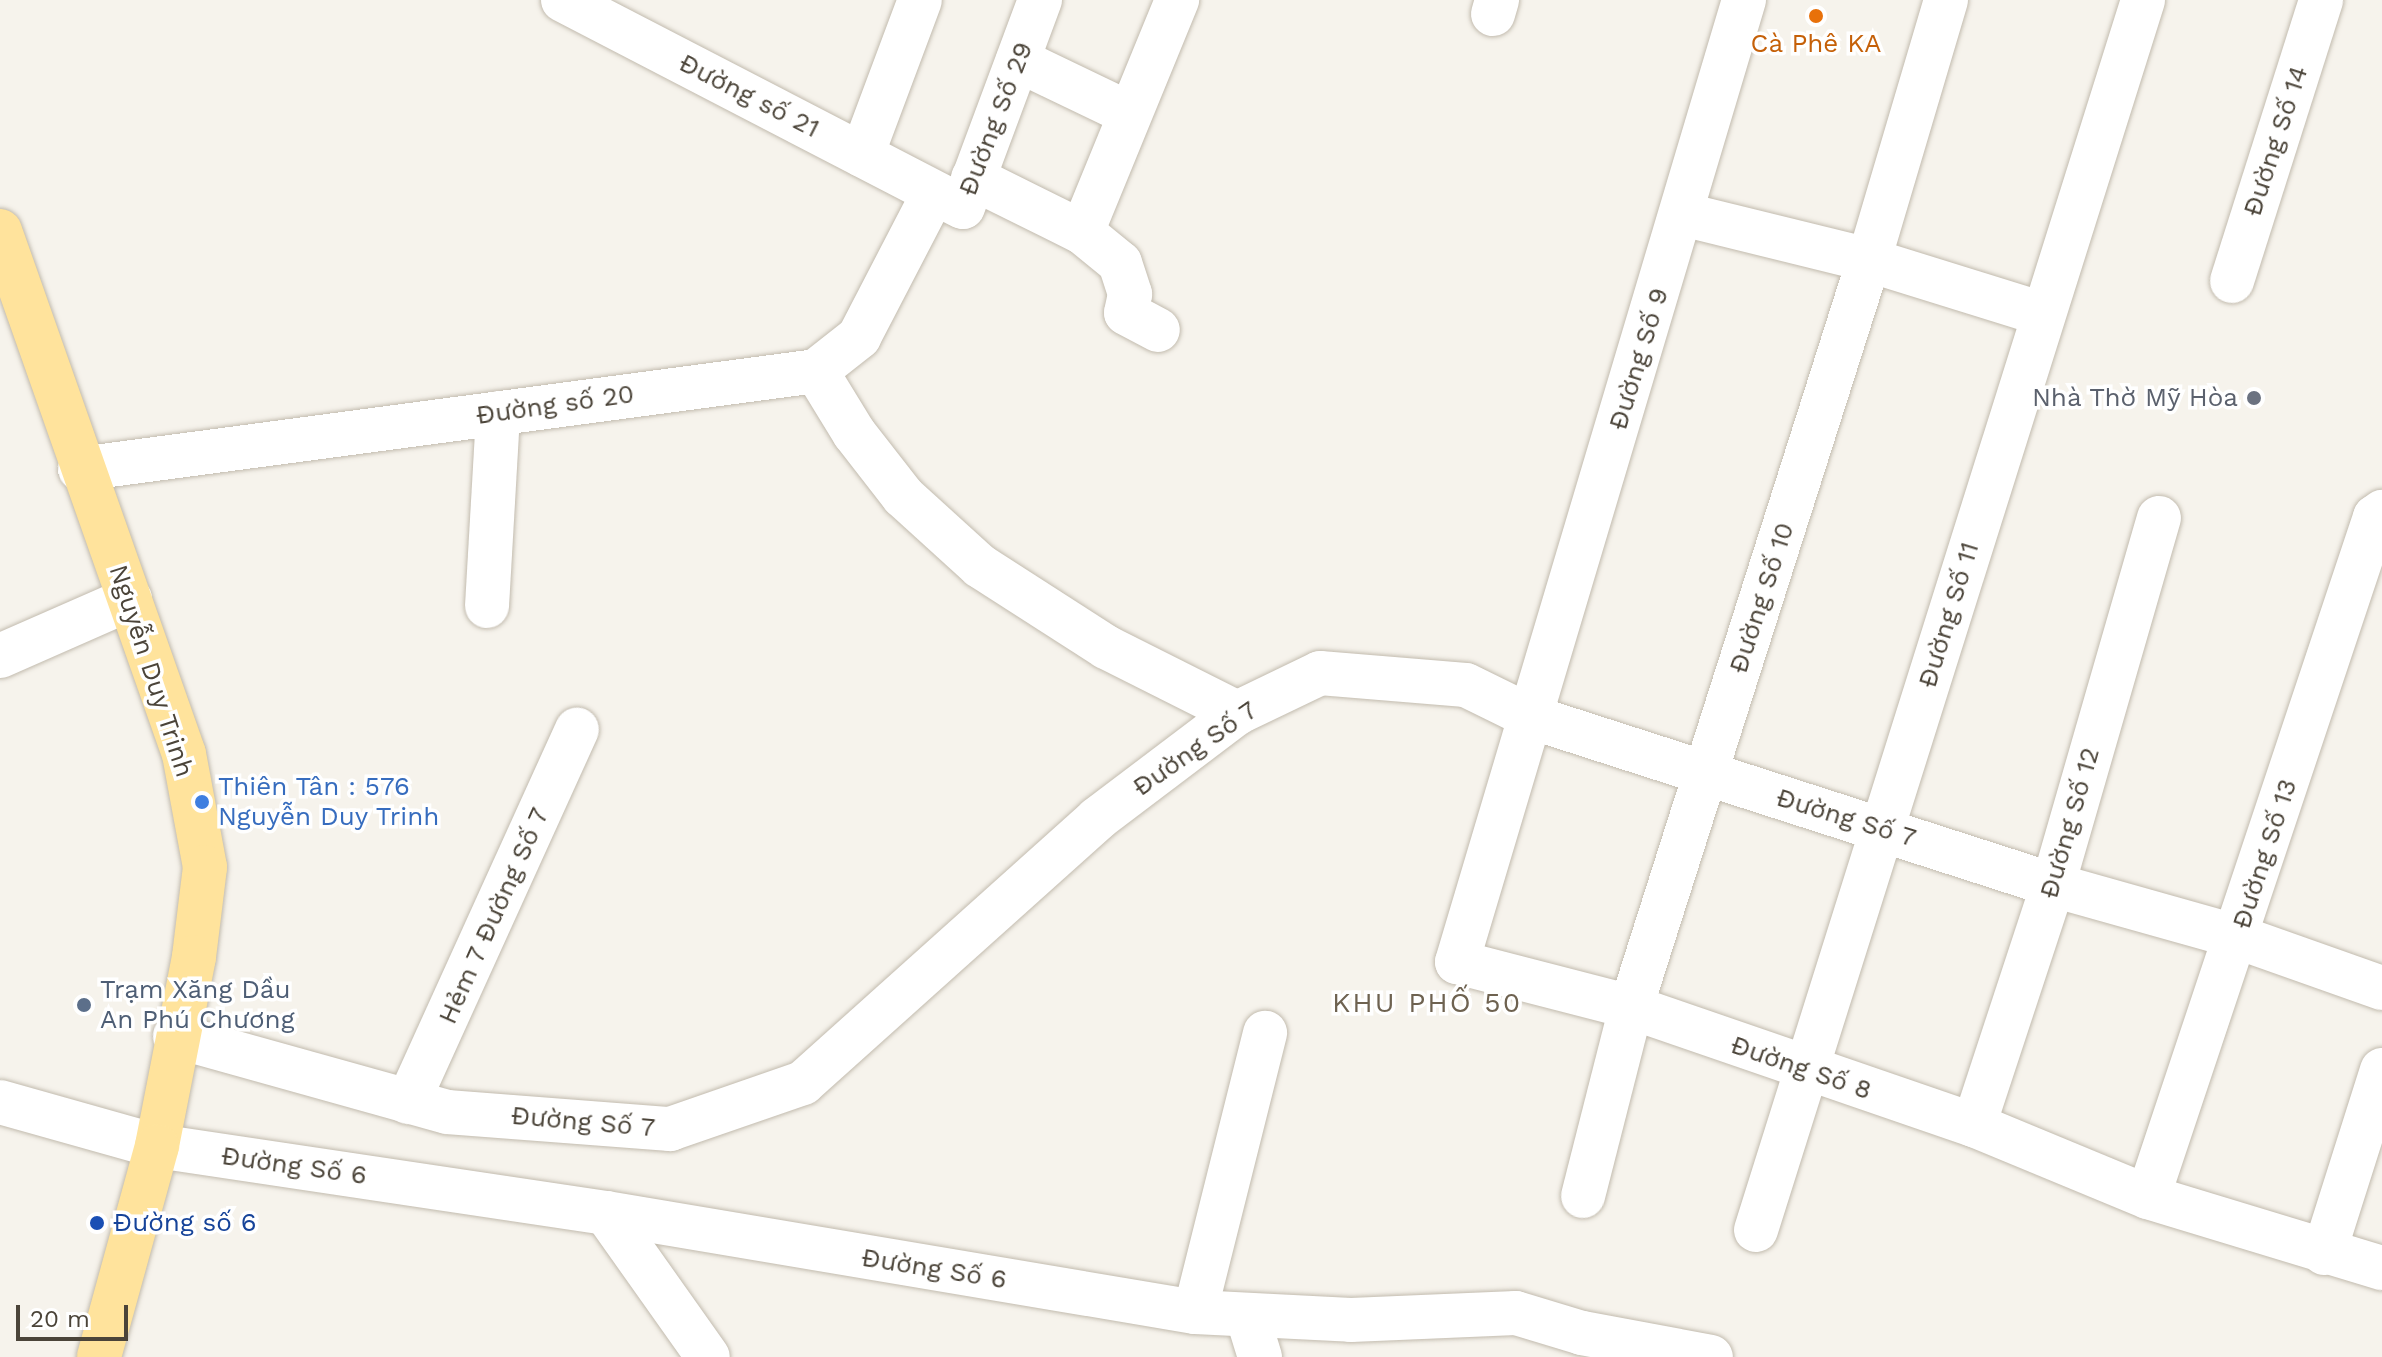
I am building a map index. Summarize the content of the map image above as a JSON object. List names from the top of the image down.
{
  "streets": {
    "main road": ["Nguyễn Duy Trinh"],
    "street": [
      "Đường số 21",
      "Đường Số 29",
      "Đường Số 14",
      "Đường Số 9",
      "Đường số 20",
      "Đường Số 10",
      "Đường Số 11",
      "Đường Số 7",
      "Đường Số 12",
      "Đường Số 13",
      "Hẻm 7 Đường Số 7",
      "Đường Số 8",
      "Đường Số 6"
    ]
  },
  "crossings": [
    ["Đường số 21", "Đường Số 29"],
    ["Đường Số 9", "Đường Số 7"],
    ["Đường Số 9", "Đường Số 8"],
    ["Đường số 20", "Nguyễn Duy Trinh"],
    ["Đường Số 10", "Đường Số 7"],
    ["Đường Số 10", "Đường Số 8"],
    ["Đường Số 11", "Đường Số 7"],
    ["Đường Số 11", "Đường Số 8"],
    ["Nguyễn Duy Trinh", "Đường Số 7"],
    ["Nguyễn Duy Trinh", "Đường Số 6"],
    ["Đường Số 7", "Đường Số 12"],
    ["Đường Số 7", "Đường Số 13"],
    ["Đường Số 7", "Hẻm 7 Đường Số 7"],
    ["Đường Số 7", "Đường Số 8"],
    ["Đường Số 12", "Đường Số 8"],
    ["Đường Số 13", "Đường Số 8"]
  ],
  "districts": ["KHU PHỐ 50"],
  "places": [
    "Cà Phê KA",
    "Nhà Thờ Mỹ Hòa",
    "Thiên Tân : 576 Nguyễn Duy Trinh",
    "Trạm Xăng Dầu An Phú Chương",
    "Đường số 6"
  ],
  "scale_bar": "20 m"
}
